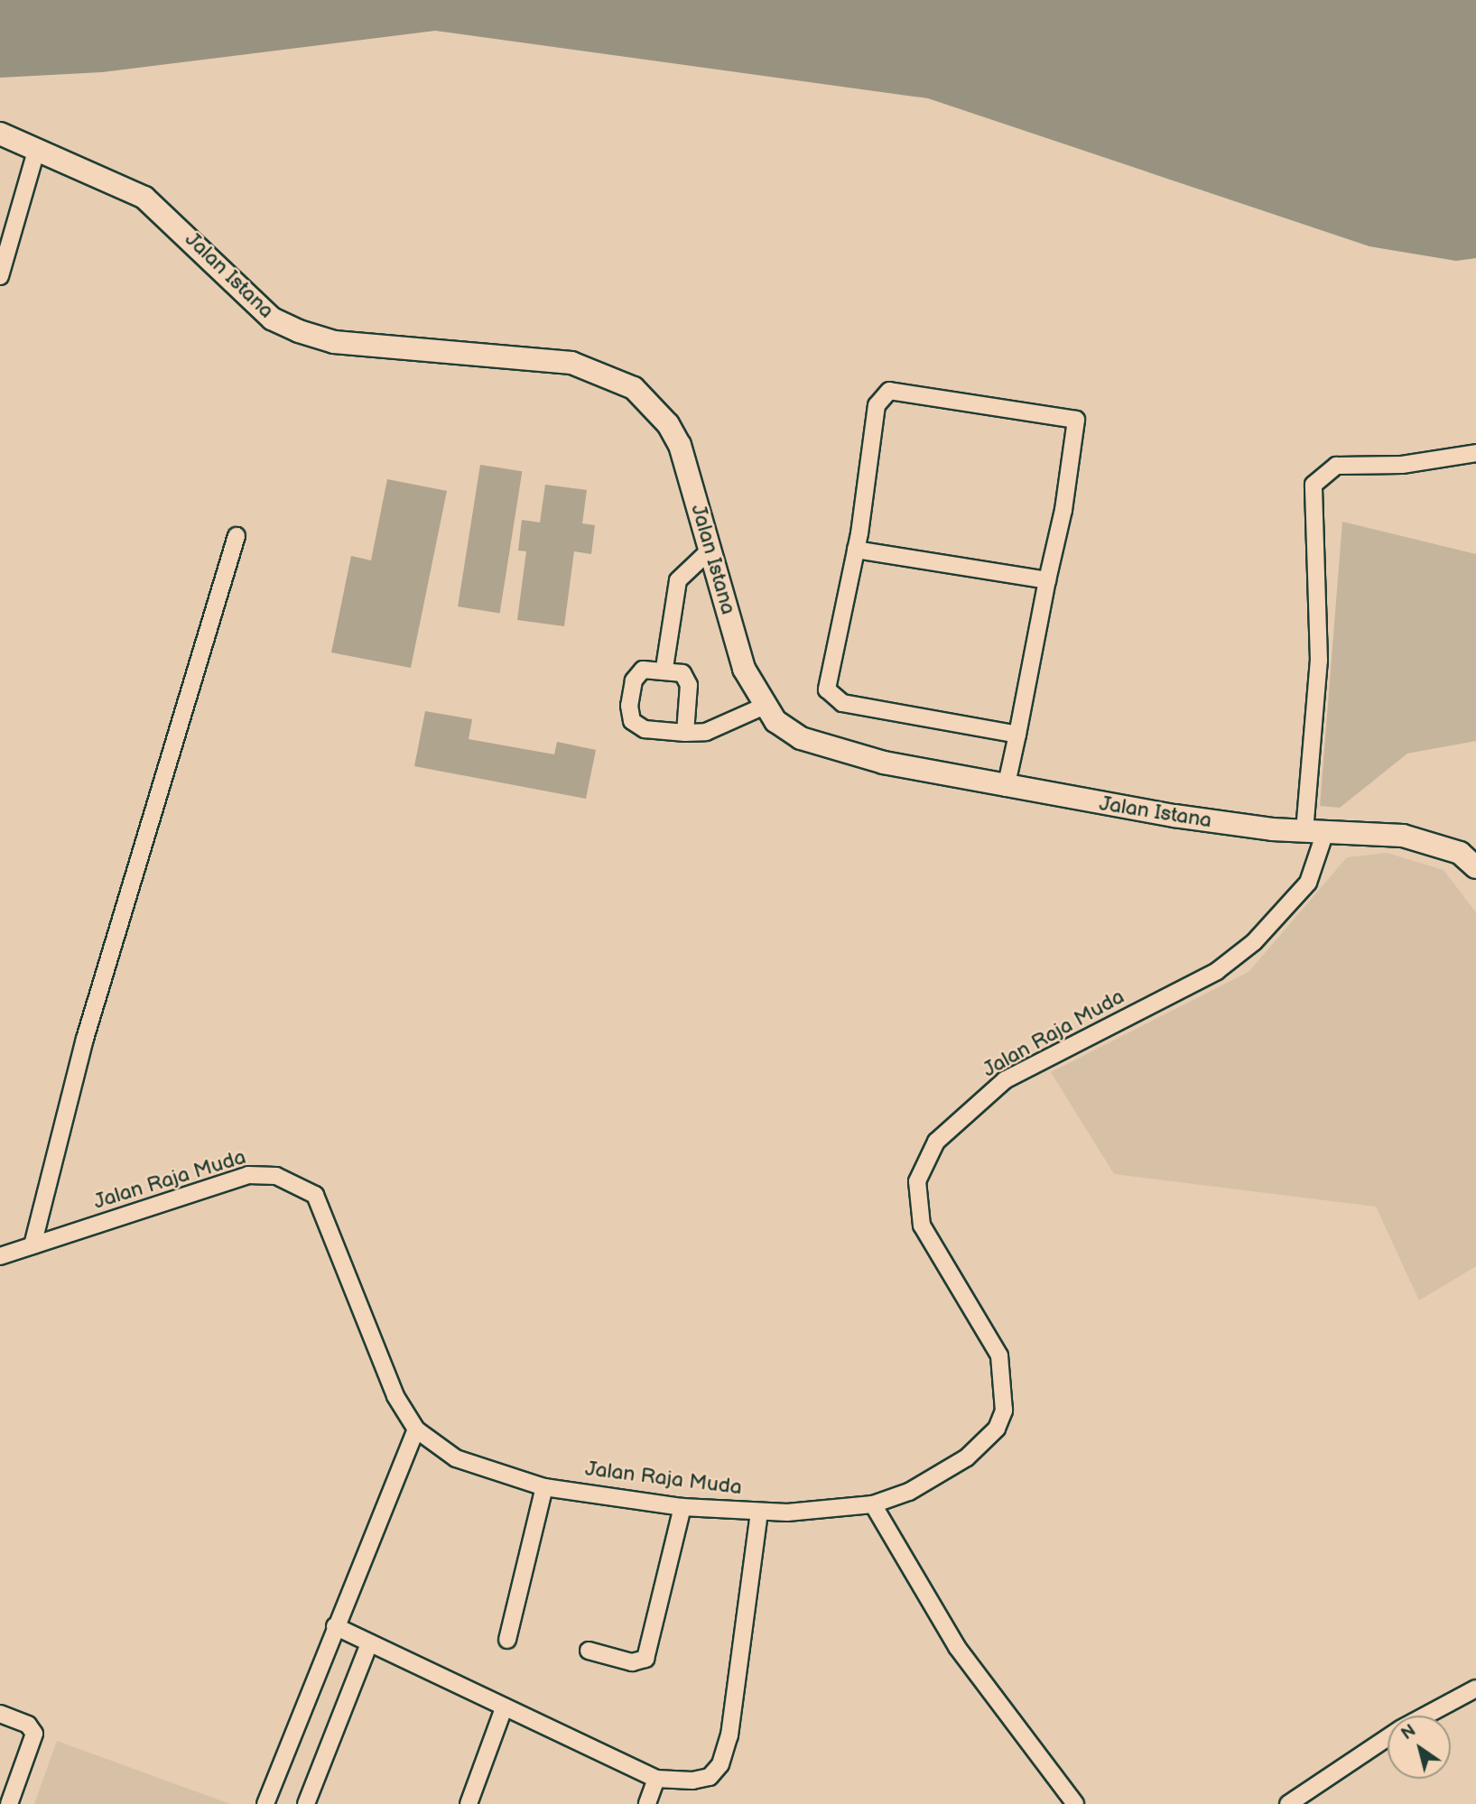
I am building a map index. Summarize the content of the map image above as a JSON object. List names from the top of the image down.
{
  "streets": {
    "street": ["Jalan Istana", "Jalan Raja Muda"]
  },
  "crossings": [
    ["Jalan Istana", "Jalan Raja Muda"]
  ],
  "north": "top left"
}
